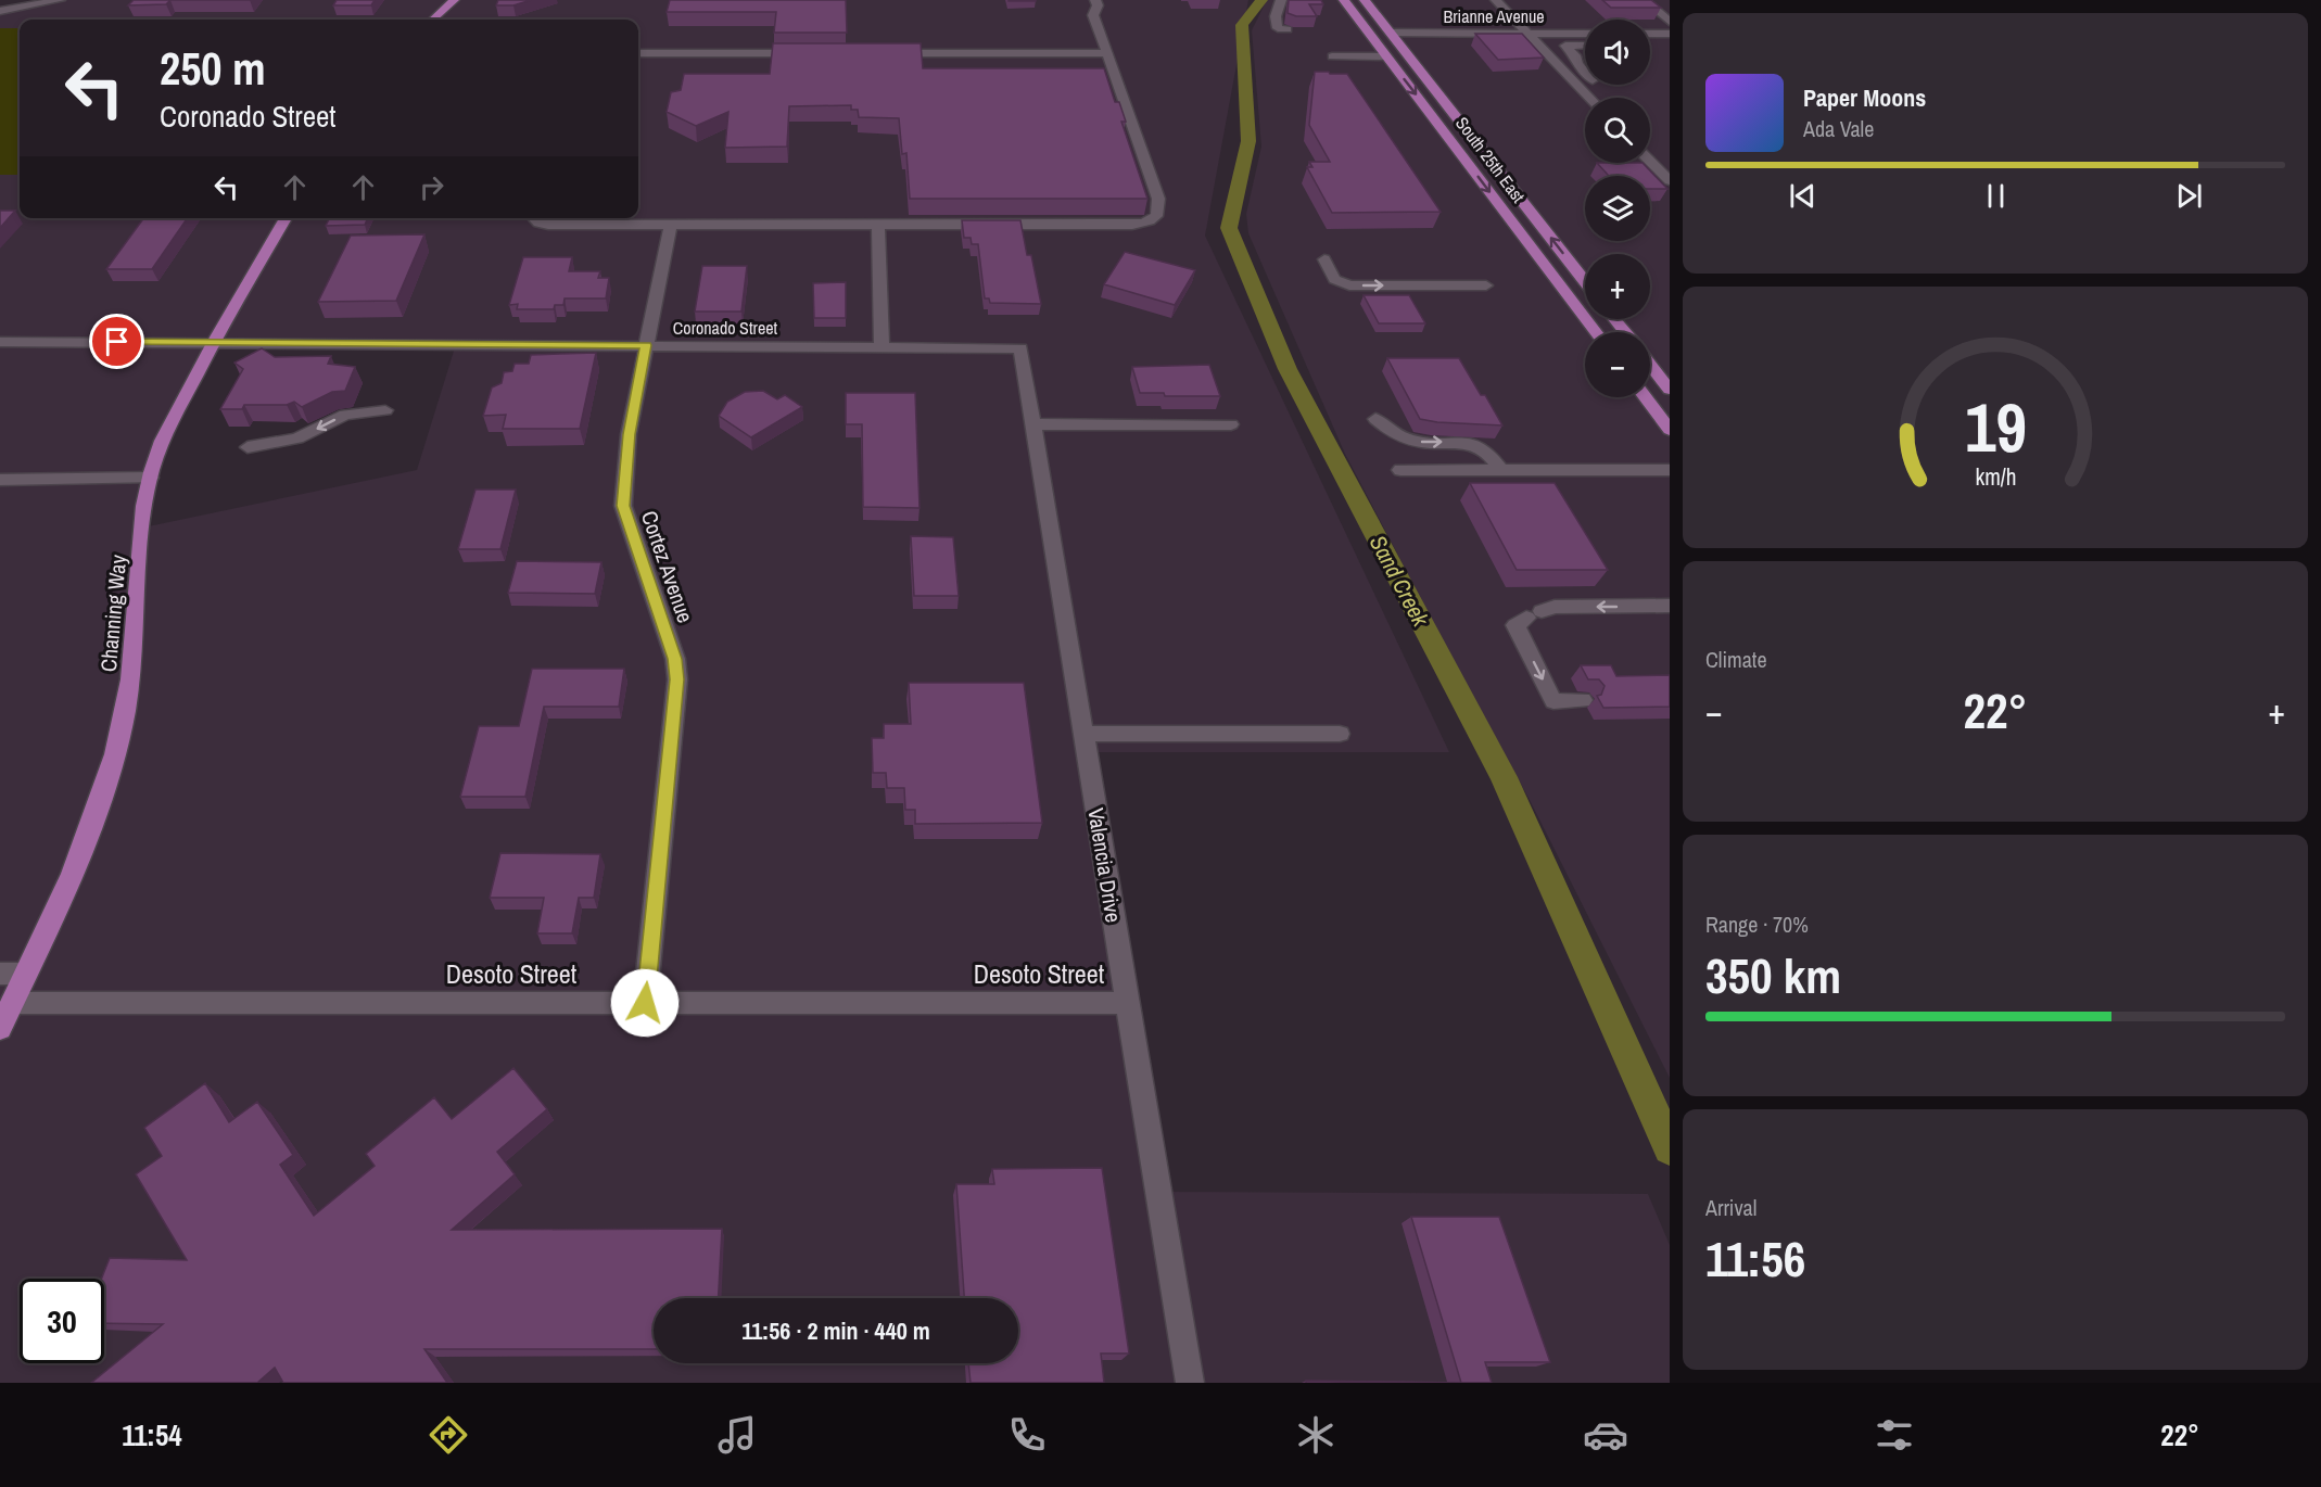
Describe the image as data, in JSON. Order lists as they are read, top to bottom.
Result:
{
  "streets": {
    "main road": ["South 25th East", "Channing Way"],
    "street": [
      "Brianne Avenue",
      "Coronado Street",
      "Cortez Avenue",
      "Valencia Drive",
      "Desoto Street"
    ]
  },
  "crossings": [
    ["Brianne Avenue", "South 25th East"],
    ["Coronado Street", "Cortez Avenue"],
    ["Coronado Street", "Channing Way"],
    ["Coronado Street", "Valencia Drive"],
    ["Cortez Avenue", "Desoto Street"],
    ["Channing Way", "Desoto Street"],
    ["Valencia Drive", "Desoto Street"]
  ],
  "water": ["Sand Creek"],
  "page": {
    "map_buttons": ["+", "−"],
    "turn": ["250 m", "Coronado Street"],
    "song": ["Paper Moons", "Ada Vale"],
    "tile": [
      "Climate",
      ["Range · 70%", "350 km"],
      ["Arrival", "11:56"]
    ],
    "heat": ["−", "22°", "+"],
    "limit": "30",
    "trip": "11:56 · 2 min · 440 m",
    "tabs": ["11:54", "22°"],
    "gauge": ["19", "km/h"]
  }
}
